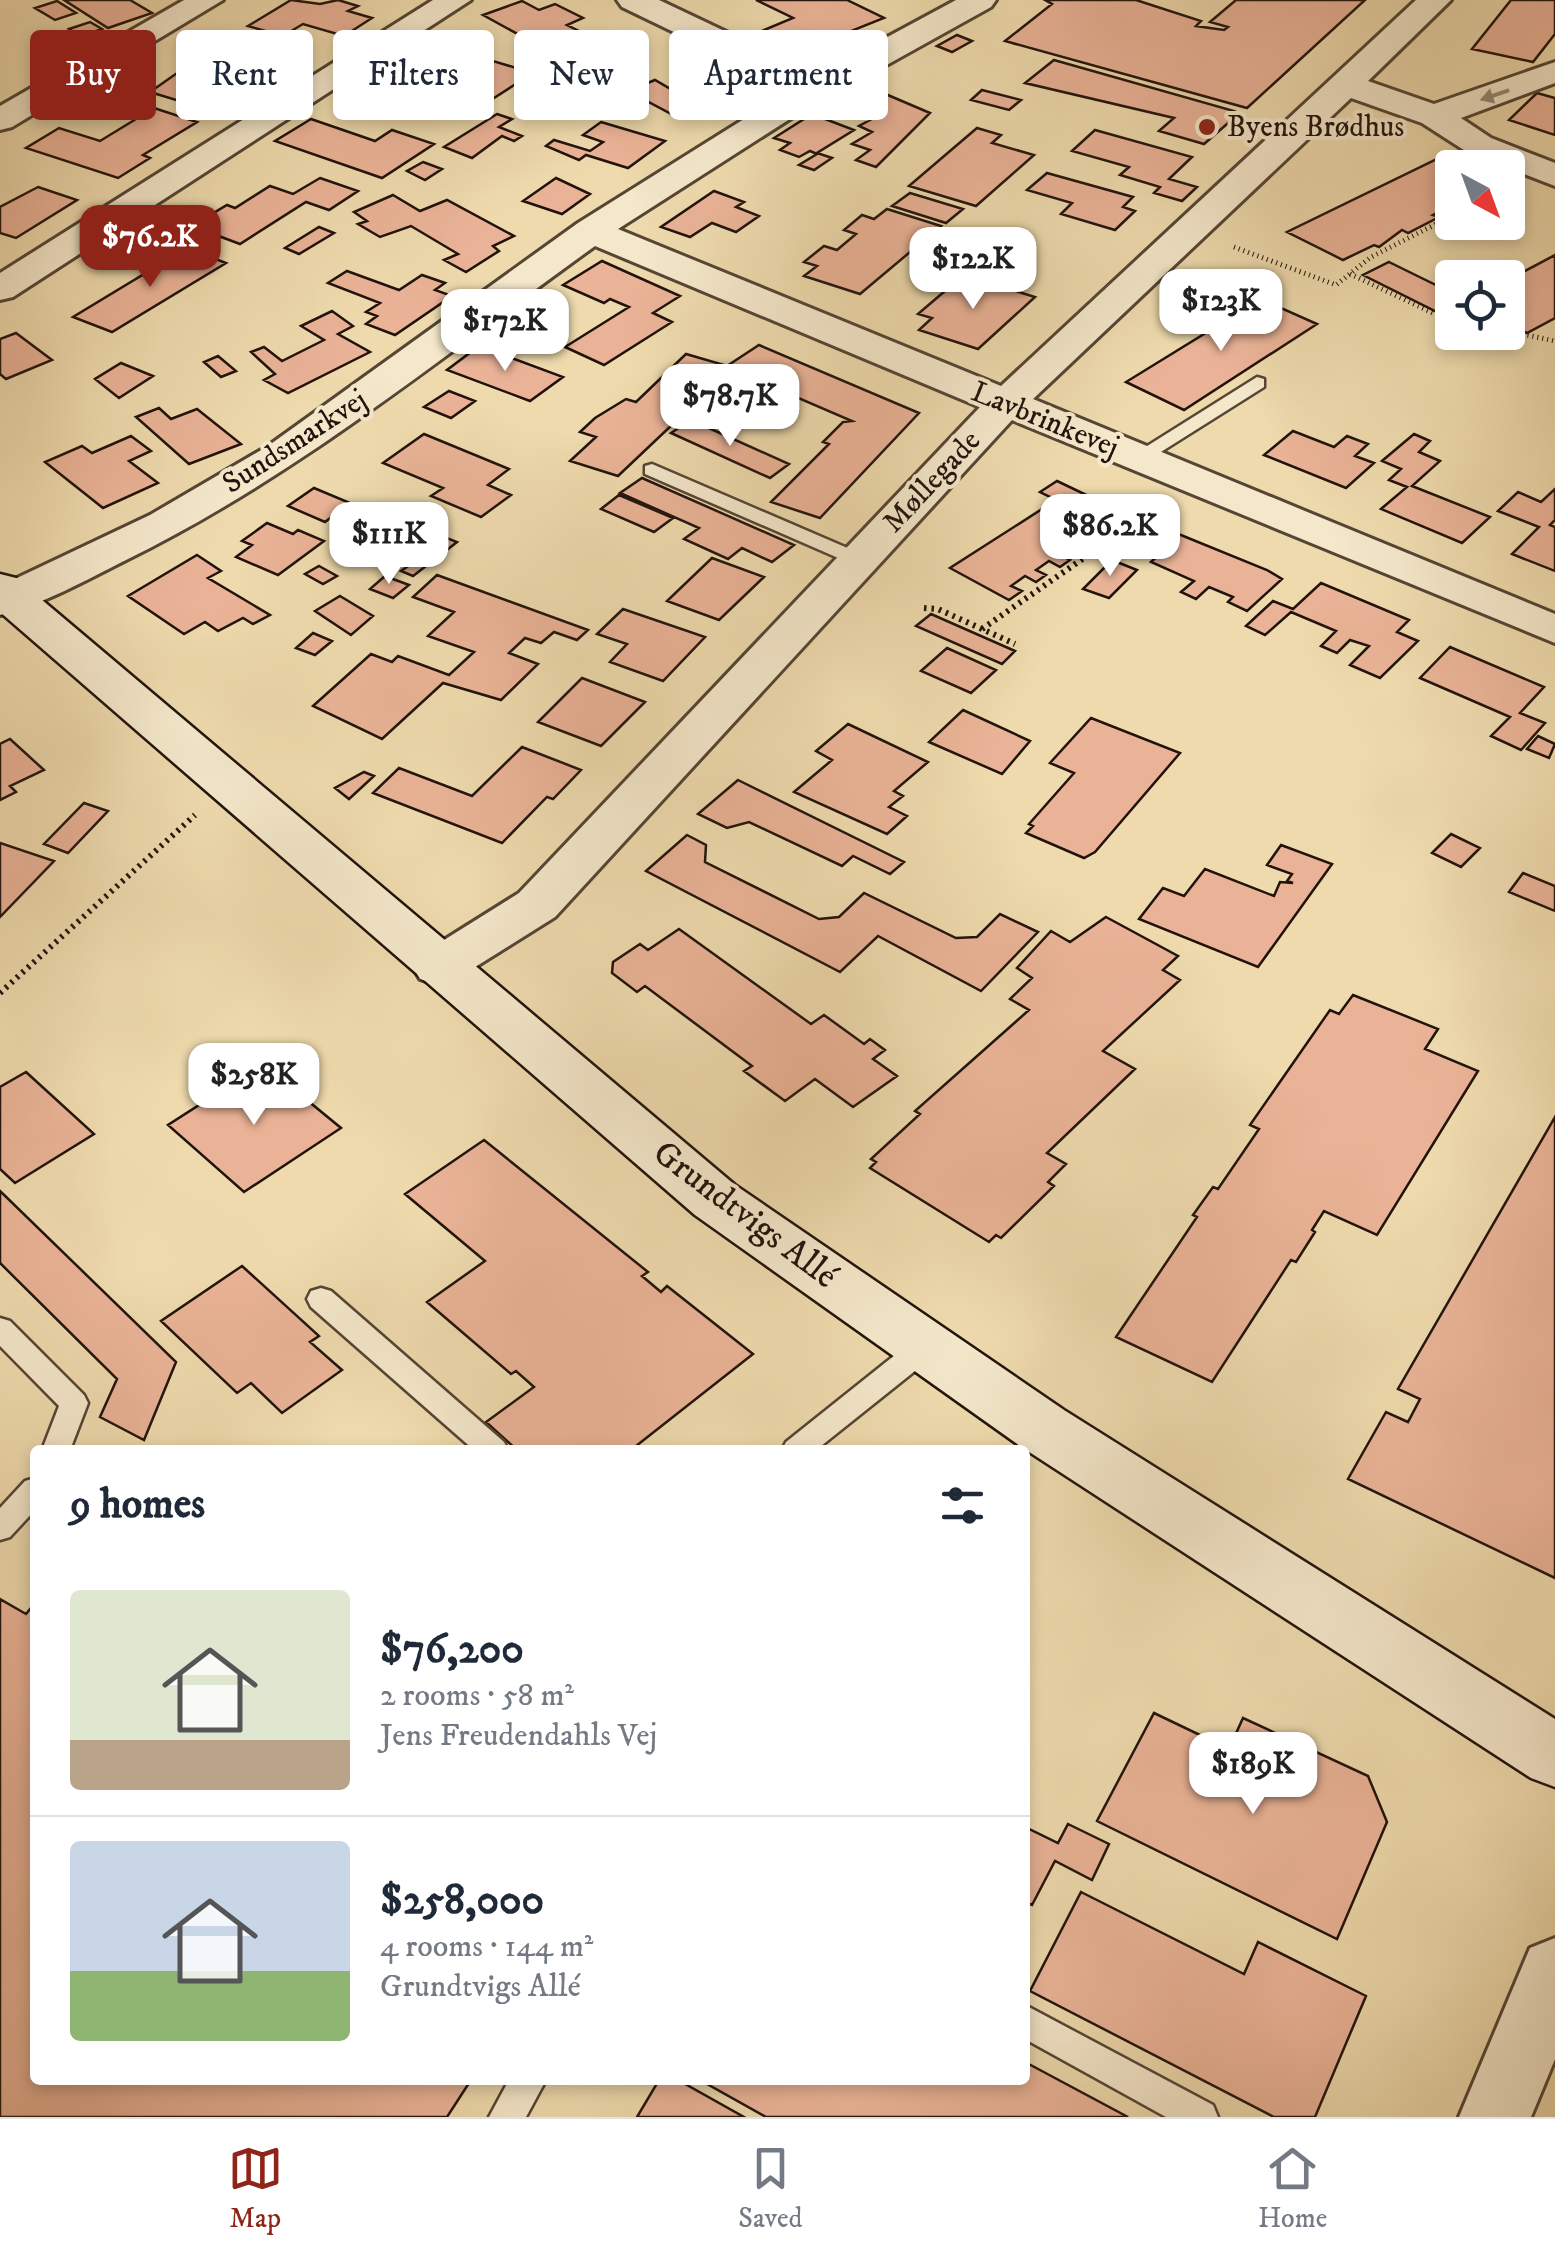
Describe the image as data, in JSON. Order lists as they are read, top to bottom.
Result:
{
  "streets": {
    "street": [
      "Lavbrinkevej",
      "Sundsmarkvej",
      "Møllegade",
      "Grundtvigs Allé"
    ]
  },
  "crossings": [
    ["Lavbrinkevej", "Sundsmarkvej"],
    ["Lavbrinkevej", "Møllegade"],
    ["Sundsmarkvej", "Grundtvigs Allé"],
    ["Møllegade", "Grundtvigs Allé"]
  ],
  "places": ["Byens Brødhus"],
  "north": "bottom right",
  "page": {
    "chip": [
      "Buy",
      "Rent",
      "Filters",
      "New",
      "Apartment"
    ],
    "price": [
      "$76.2K",
      "$122K",
      "$123K",
      "$172K",
      "$78.7K",
      "$86.2K",
      "$111K",
      "$258K",
      "$189K"
    ],
    "heading": "9 homes",
    "list": [
      {
        "name": "$76,200",
        "note": "2 rooms · 58 m² · Jens Freudendahls Vej"
      },
      {
        "name": "$258,000",
        "note": "4 rooms · 144 m² · Grundtvigs Allé"
      }
    ],
    "tabs": ["Map", "Saved", "Home"]
  }
}
